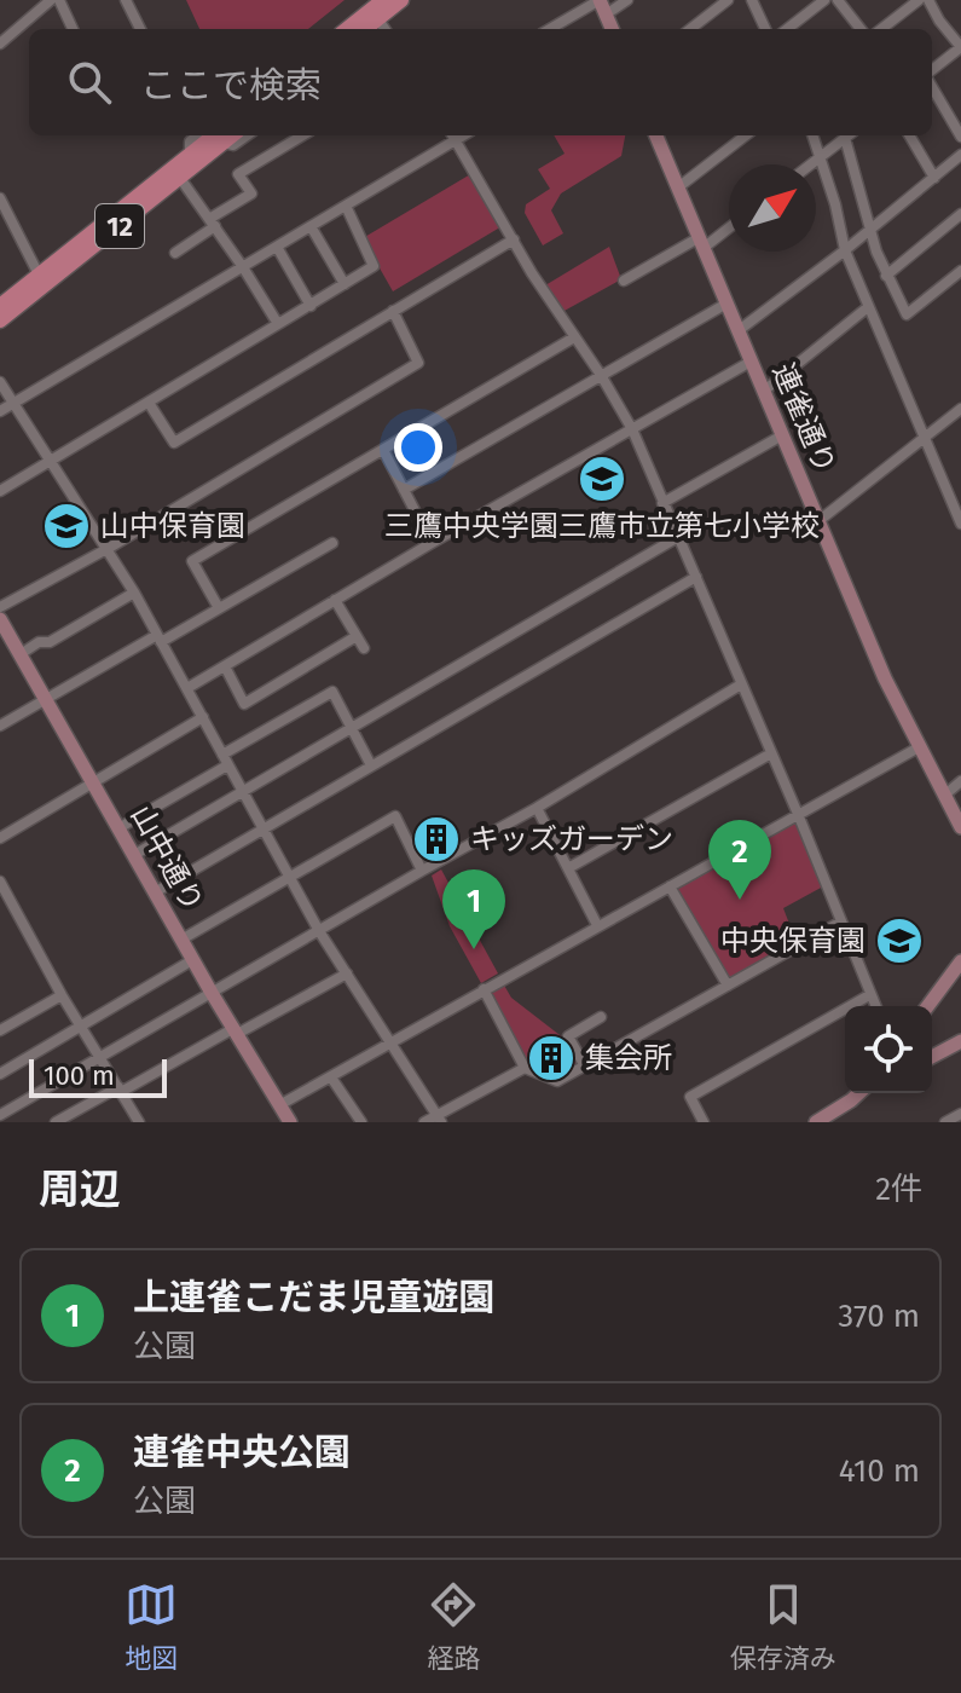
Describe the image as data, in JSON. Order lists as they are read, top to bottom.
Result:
{
  "streets": {
    "main road": ["12", "連雀通り", "山中通り"]
  },
  "places": {
    "school or university": ["三鷹中央学園三鷹市立第七小学校", "山中保育園", "中央保育園"],
    "building": ["キッズガーデン", "集会所"]
  },
  "scale_bar": "100 m",
  "north": "top right",
  "page": {
    "search": "ここで検索",
    "pins": ["2", "1"],
    "scale": "100 m",
    "heading": ["周辺", "2件"],
    "list": [
      {
        "mark": "1",
        "name": "上連雀こだま児童遊園",
        "note": "公園",
        "value": "370 m"
      },
      {
        "mark": "2",
        "name": "連雀中央公園",
        "note": "公園",
        "value": "410 m"
      }
    ],
    "nav": ["地図", "経路", "保存済み"]
  }
}
